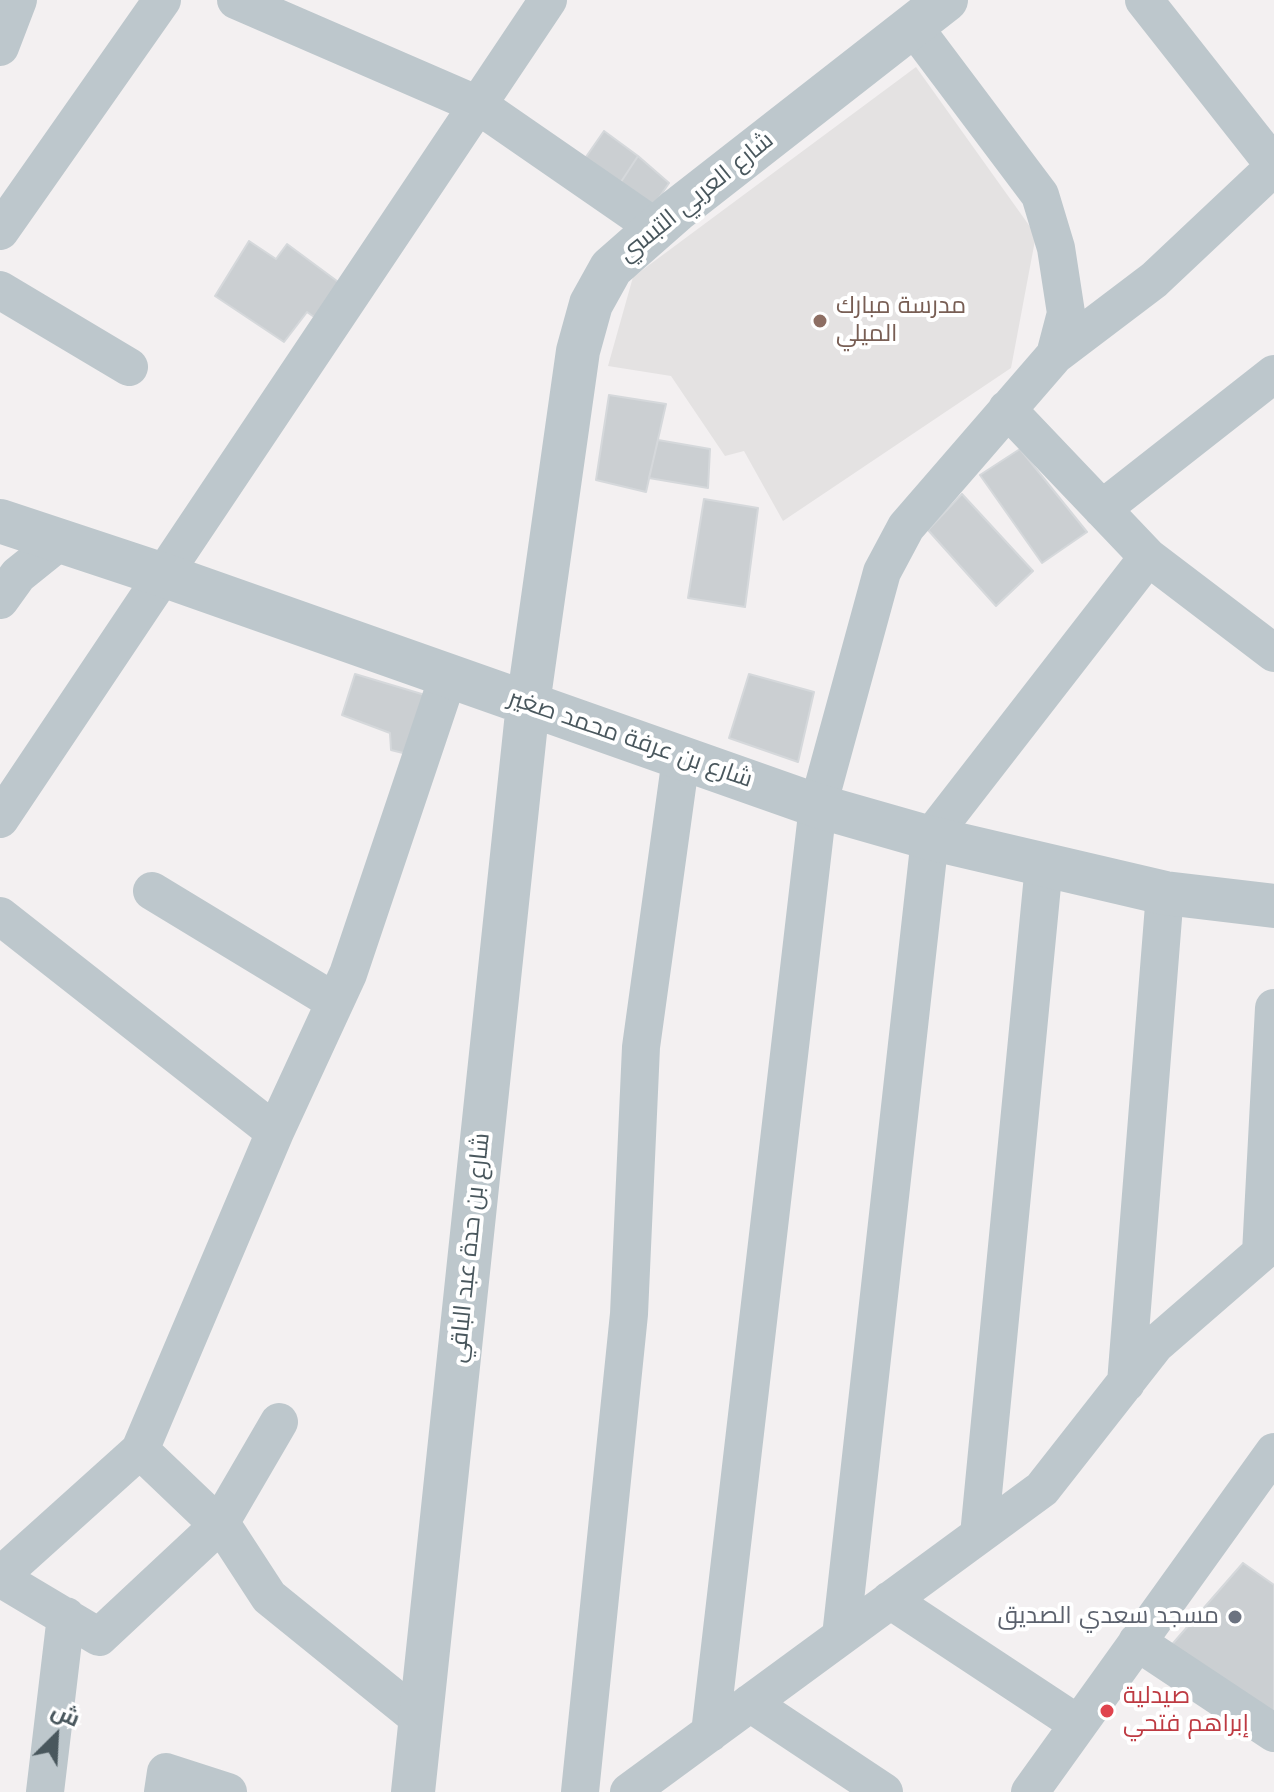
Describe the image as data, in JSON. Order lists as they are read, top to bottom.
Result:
{
  "streets": {
    "street": ["شارع العربي التبسي", "شارع بن عرفة محمد صغير", "شارع بن حدة عبد الباقي"]
  },
  "crossings": [
    ["شارع العربي التبسي", "شارع بن عرفة محمد صغير"],
    ["شارع العربي التبسي", "شارع بن حدة عبد الباقي"],
    ["شارع بن عرفة محمد صغير", "شارع بن حدة عبد الباقي"]
  ],
  "places": ["مدرسة مبارك الميلي", "مسجد سعدي الصديق", "صيدلية إبراهم فتحي"],
  "north": "top right"
}
